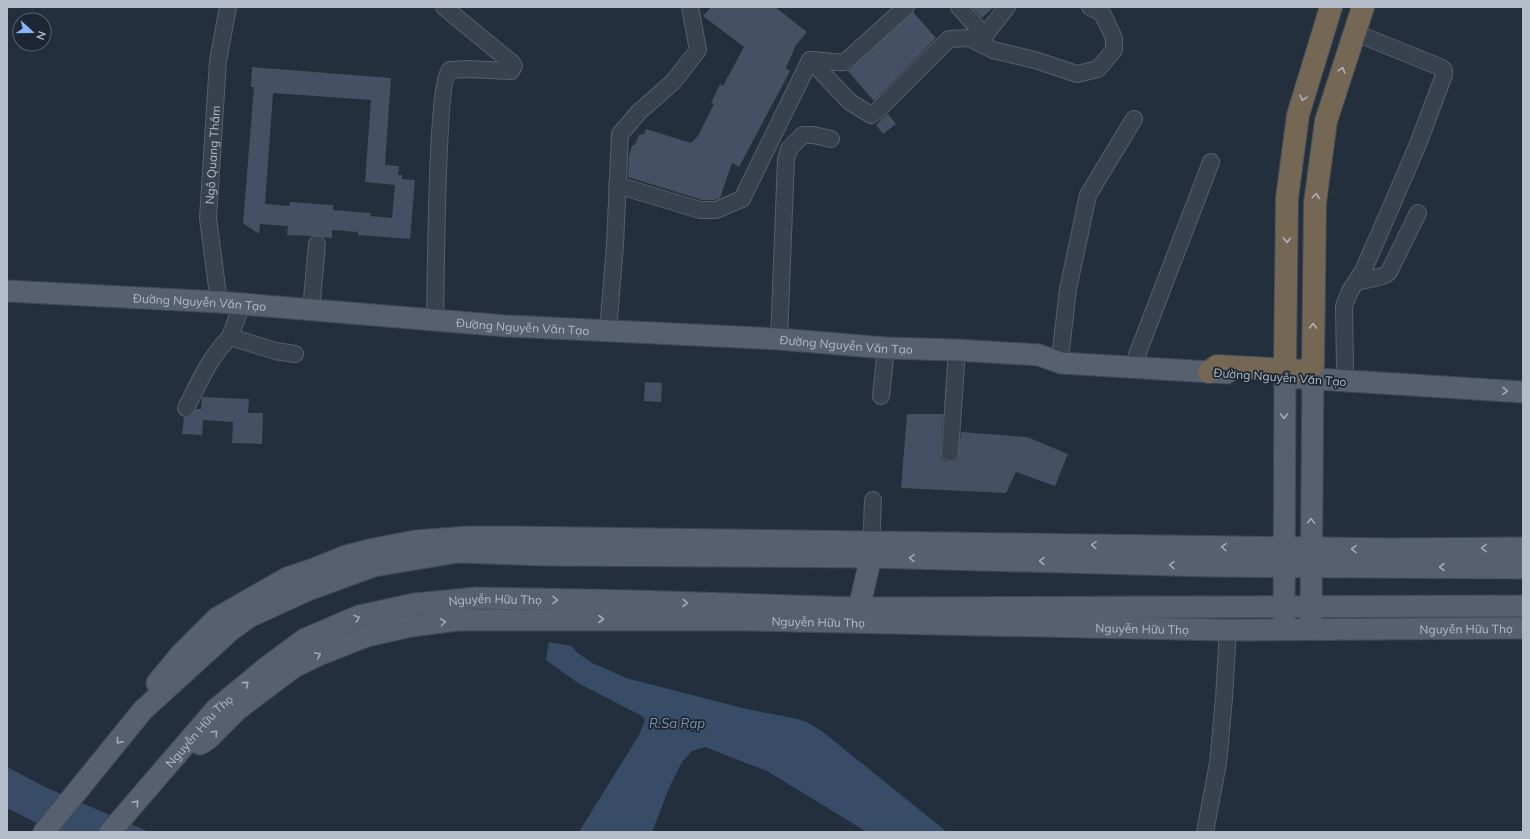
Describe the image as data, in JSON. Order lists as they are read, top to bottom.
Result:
{
  "streets": {
    "main road": ["Đường Nguyễn Văn Tạo", "Nguyễn Hữu Thọ"],
    "street": ["Ngô Quang Thắm"]
  },
  "crossings": [
    ["Ngô Quang Thắm", "Đường Nguyễn Văn Tạo"]
  ],
  "water": ["R.Sa Rạp"],
  "north": "right"
}
